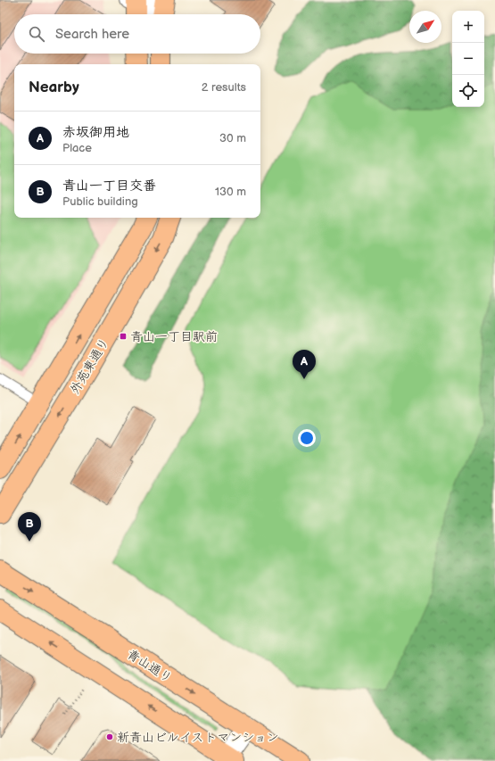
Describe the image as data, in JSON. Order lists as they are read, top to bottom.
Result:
{
  "streets": {
    "main road": ["外苑東通り", "青山通り"]
  },
  "places": {
    "transit": ["青山一丁目駅前"],
    "other": ["新青山ビルイストマンション"]
  },
  "north": "top right",
  "page": {
    "map_buttons": ["+", "−"],
    "search": "Search here",
    "heading": ["Nearby", "2 results"],
    "list": [
      {
        "mark": "A",
        "name": "赤坂御用地",
        "note": "Place",
        "value": "30 m"
      },
      {
        "mark": "B",
        "name": "青山一丁目交番",
        "note": "Public building",
        "value": "130 m"
      }
    ],
    "pins": ["A", "B"]
  }
}
